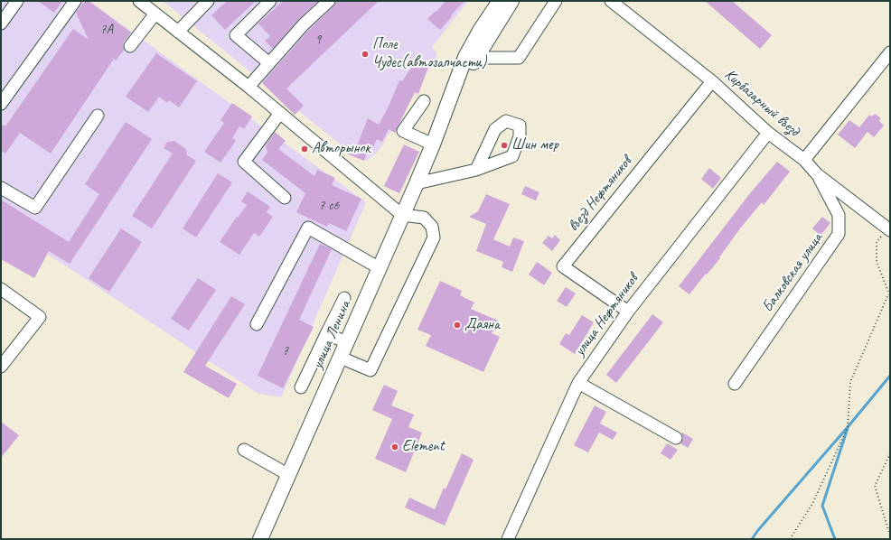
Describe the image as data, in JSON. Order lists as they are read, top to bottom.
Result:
{
  "streets": {
    "main road": ["улица Ленина"],
    "street": [
      "Кирбазарный въезд",
      "въезд Нефтяников",
      "Балковская улица",
      "улица Нефтяников"
    ]
  },
  "crossings": [
    ["Кирбазарный въезд", "въезд Нефтяников"],
    ["Кирбазарный въезд", "Балковская улица"],
    ["Кирбазарный въезд", "улица Нефтяников"],
    ["въезд Нефтяников", "улица Нефтяников"]
  ],
  "places": [
    "Поле Чудес(автозапчасти)",
    "Шин мер",
    "Авторынок",
    "Даяна",
    "Element"
  ],
  "house_numbers": [
    "7А",
    "9",
    "7 с6",
    "7"
  ]
}
